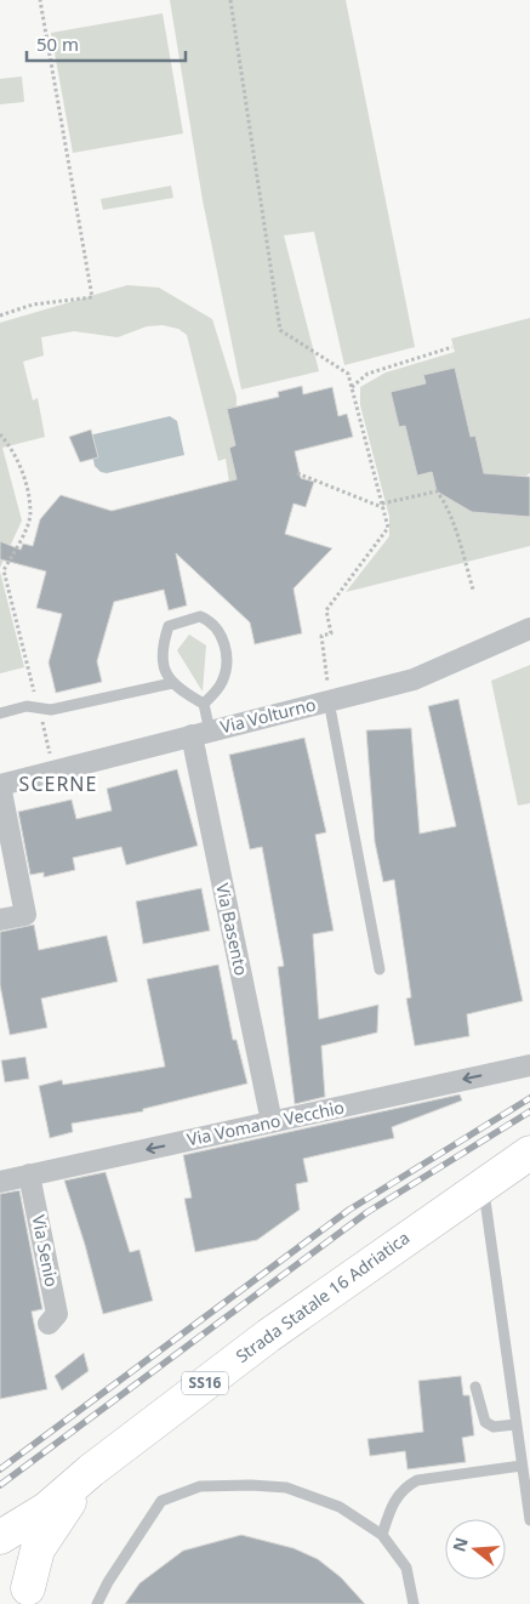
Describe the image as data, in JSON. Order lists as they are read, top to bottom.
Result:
{
  "streets": {
    "main road": ["Strada Statale 16 Adriatica", "SS16"],
    "street": [
      "Via Volturno",
      "Via Basento",
      "Via Vomano Vecchio",
      "Via Senio"
    ]
  },
  "crossings": [
    ["Via Volturno", "Via Basento"],
    ["Via Basento", "Via Vomano Vecchio"],
    ["Via Vomano Vecchio", "Via Senio"],
    ["Strada Statale 16 Adriatica", "SS16"]
  ],
  "one_way": ["Via Vomano Vecchio"],
  "districts": ["SCERNE"],
  "scale_bar": "50 m",
  "north": "left"
}
